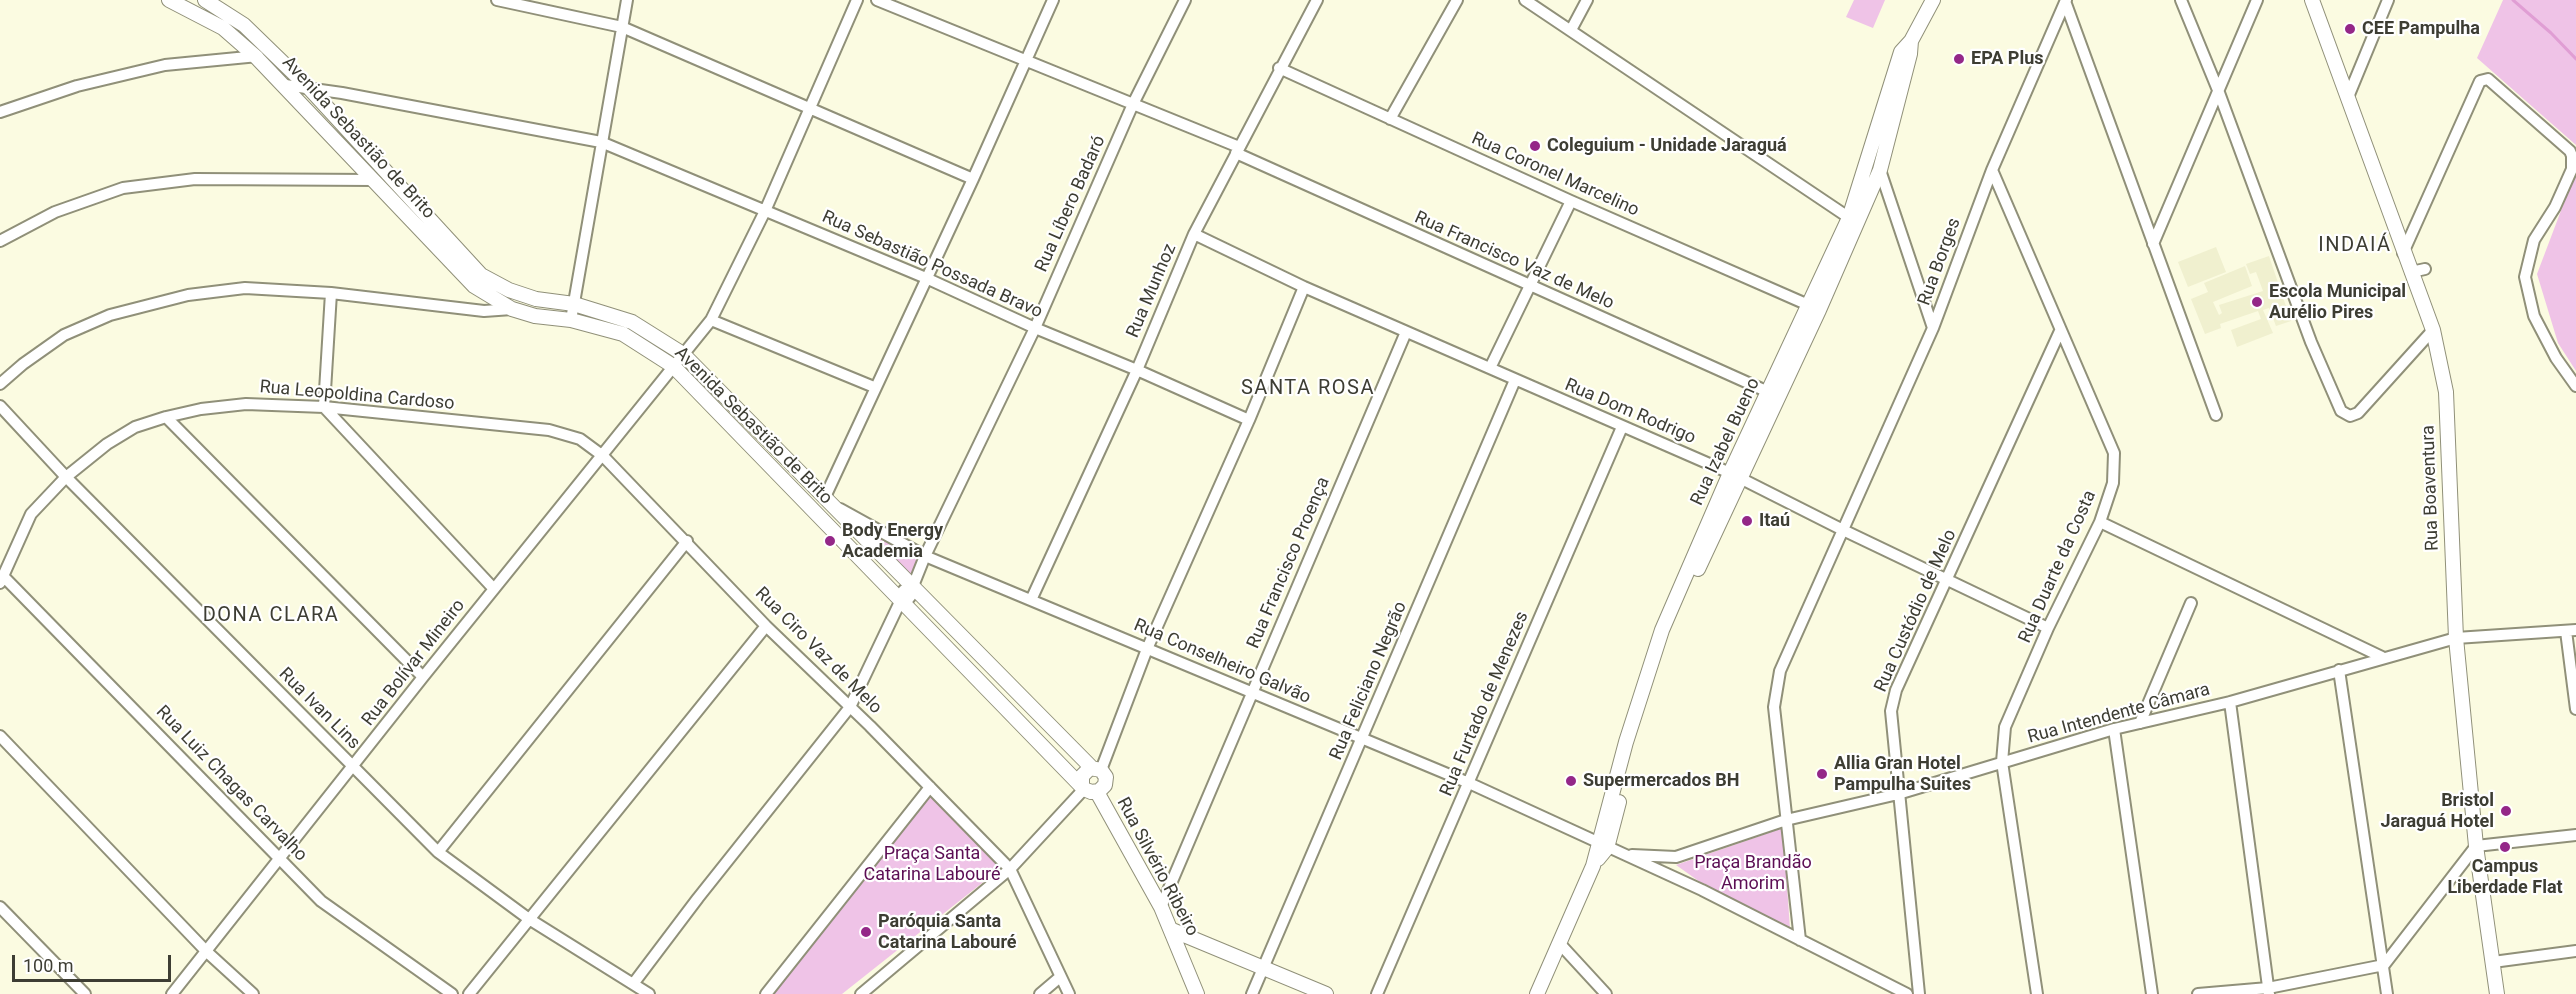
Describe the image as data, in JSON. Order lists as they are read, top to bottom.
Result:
{
  "streets": {
    "street": [
      "Avenida Sebastião de Brito",
      "Rua Coronel Marcelino",
      "Rua Líbero Badaró",
      "Rua Francisco Vaz de Melo",
      "Rua Borges",
      "Rua Sebastião Possada Bravo",
      "Rua Munhoz",
      "Rua Leopoldina Cardoso",
      "Rua Dom Rodrigo",
      "Rua Izabel Bueno",
      "Rua Boaventura",
      "Rua Francisco Proença",
      "Rua Duarte da Costa",
      "Rua Custódio de Melo",
      "Rua Ciro Vaz de Melo",
      "Rua Conselheiro Galvão",
      "Rua Bolívar Mineiro",
      "Rua Feliciano Negrão",
      "Rua Furtado de Menezes",
      "Rua Ivan Lins",
      "Rua Intendente Câmara",
      "Rua Luiz Chagas Carvalho",
      "Rua Silvério Ribeiro"
    ]
  },
  "crossings": [
    ["Avenida Sebastião de Brito", "Rua Líbero Badaró"],
    ["Avenida Sebastião de Brito", "Rua Sebastião Possada Bravo"],
    ["Avenida Sebastião de Brito", "Rua Conselheiro Galvão"],
    ["Avenida Sebastião de Brito", "Rua Bolívar Mineiro"],
    ["Avenida Sebastião de Brito", "Rua Silvério Ribeiro"],
    ["Rua Coronel Marcelino", "Rua Munhoz"],
    ["Rua Coronel Marcelino", "Rua Izabel Bueno"],
    ["Rua Líbero Badaró", "Rua Francisco Vaz de Melo"],
    ["Rua Líbero Badaró", "Rua Sebastião Possada Bravo"],
    ["Rua Líbero Badaró", "Rua Conselheiro Galvão"],
    ["Rua Francisco Vaz de Melo", "Rua Munhoz"],
    ["Rua Francisco Vaz de Melo", "Rua Izabel Bueno"],
    ["Rua Borges", "Rua Dom Rodrigo"],
    ["Rua Borges", "Rua Duarte da Costa"],
    ["Rua Borges", "Rua Intendente Câmara"],
    ["Rua Sebastião Possada Bravo", "Rua Munhoz"],
    ["Rua Sebastião Possada Bravo", "Rua Bolívar Mineiro"],
    ["Rua Munhoz", "Rua Dom Rodrigo"],
    ["Rua Munhoz", "Rua Conselheiro Galvão"],
    ["Rua Leopoldina Cardoso", "Rua Ciro Vaz de Melo"],
    ["Rua Leopoldina Cardoso", "Rua Bolívar Mineiro"],
    ["Rua Leopoldina Cardoso", "Rua Ivan Lins"],
    ["Rua Leopoldina Cardoso", "Rua Luiz Chagas Carvalho"],
    ["Rua Dom Rodrigo", "Rua Izabel Bueno"],
    ["Rua Dom Rodrigo", "Rua Francisco Proença"],
    ["Rua Dom Rodrigo", "Rua Duarte da Costa"],
    ["Rua Dom Rodrigo", "Rua Custódio de Melo"],
    ["Rua Dom Rodrigo", "Rua Feliciano Negrão"],
    ["Rua Dom Rodrigo", "Rua Furtado de Menezes"],
    ["Rua Izabel Bueno", "Rua Conselheiro Galvão"],
    ["Rua Boaventura", "Rua Intendente Câmara"],
    ["Rua Francisco Proença", "Rua Conselheiro Galvão"],
    ["Rua Francisco Proença", "Rua Silvério Ribeiro"],
    ["Rua Duarte da Costa", "Rua Custódio de Melo"],
    ["Rua Duarte da Costa", "Rua Intendente Câmara"],
    ["Rua Custódio de Melo", "Rua Intendente Câmara"],
    ["Rua Ciro Vaz de Melo", "Rua Bolívar Mineiro"],
    ["Rua Conselheiro Galvão", "Rua Feliciano Negrão"],
    ["Rua Conselheiro Galvão", "Rua Furtado de Menezes"],
    ["Rua Conselheiro Galvão", "Rua Intendente Câmara"],
    ["Rua Bolívar Mineiro", "Rua Ivan Lins"],
    ["Rua Bolívar Mineiro", "Rua Luiz Chagas Carvalho"]
  ],
  "districts": ["INDAIÁ", "SANTA ROSA", "DONA CLARA"],
  "parks": ["Praça Santa Catarina Labouré", "Praça Brandão Amorim"],
  "places": [
    "CEE Pampulha",
    "EPA Plus",
    "Coleguium - Unidade Jaraguá",
    "Escola Municipal Aurélio Pires",
    "Itaú",
    "Body Energy Academia",
    "Allia Gran Hotel Pampulha Suites",
    "Supermercados BH",
    "Bristol Jaraguá Hotel",
    "Campus Liberdade Flat",
    "Paróquia Santa Catarina Labouré"
  ],
  "scale_bar": "100 m"
}
